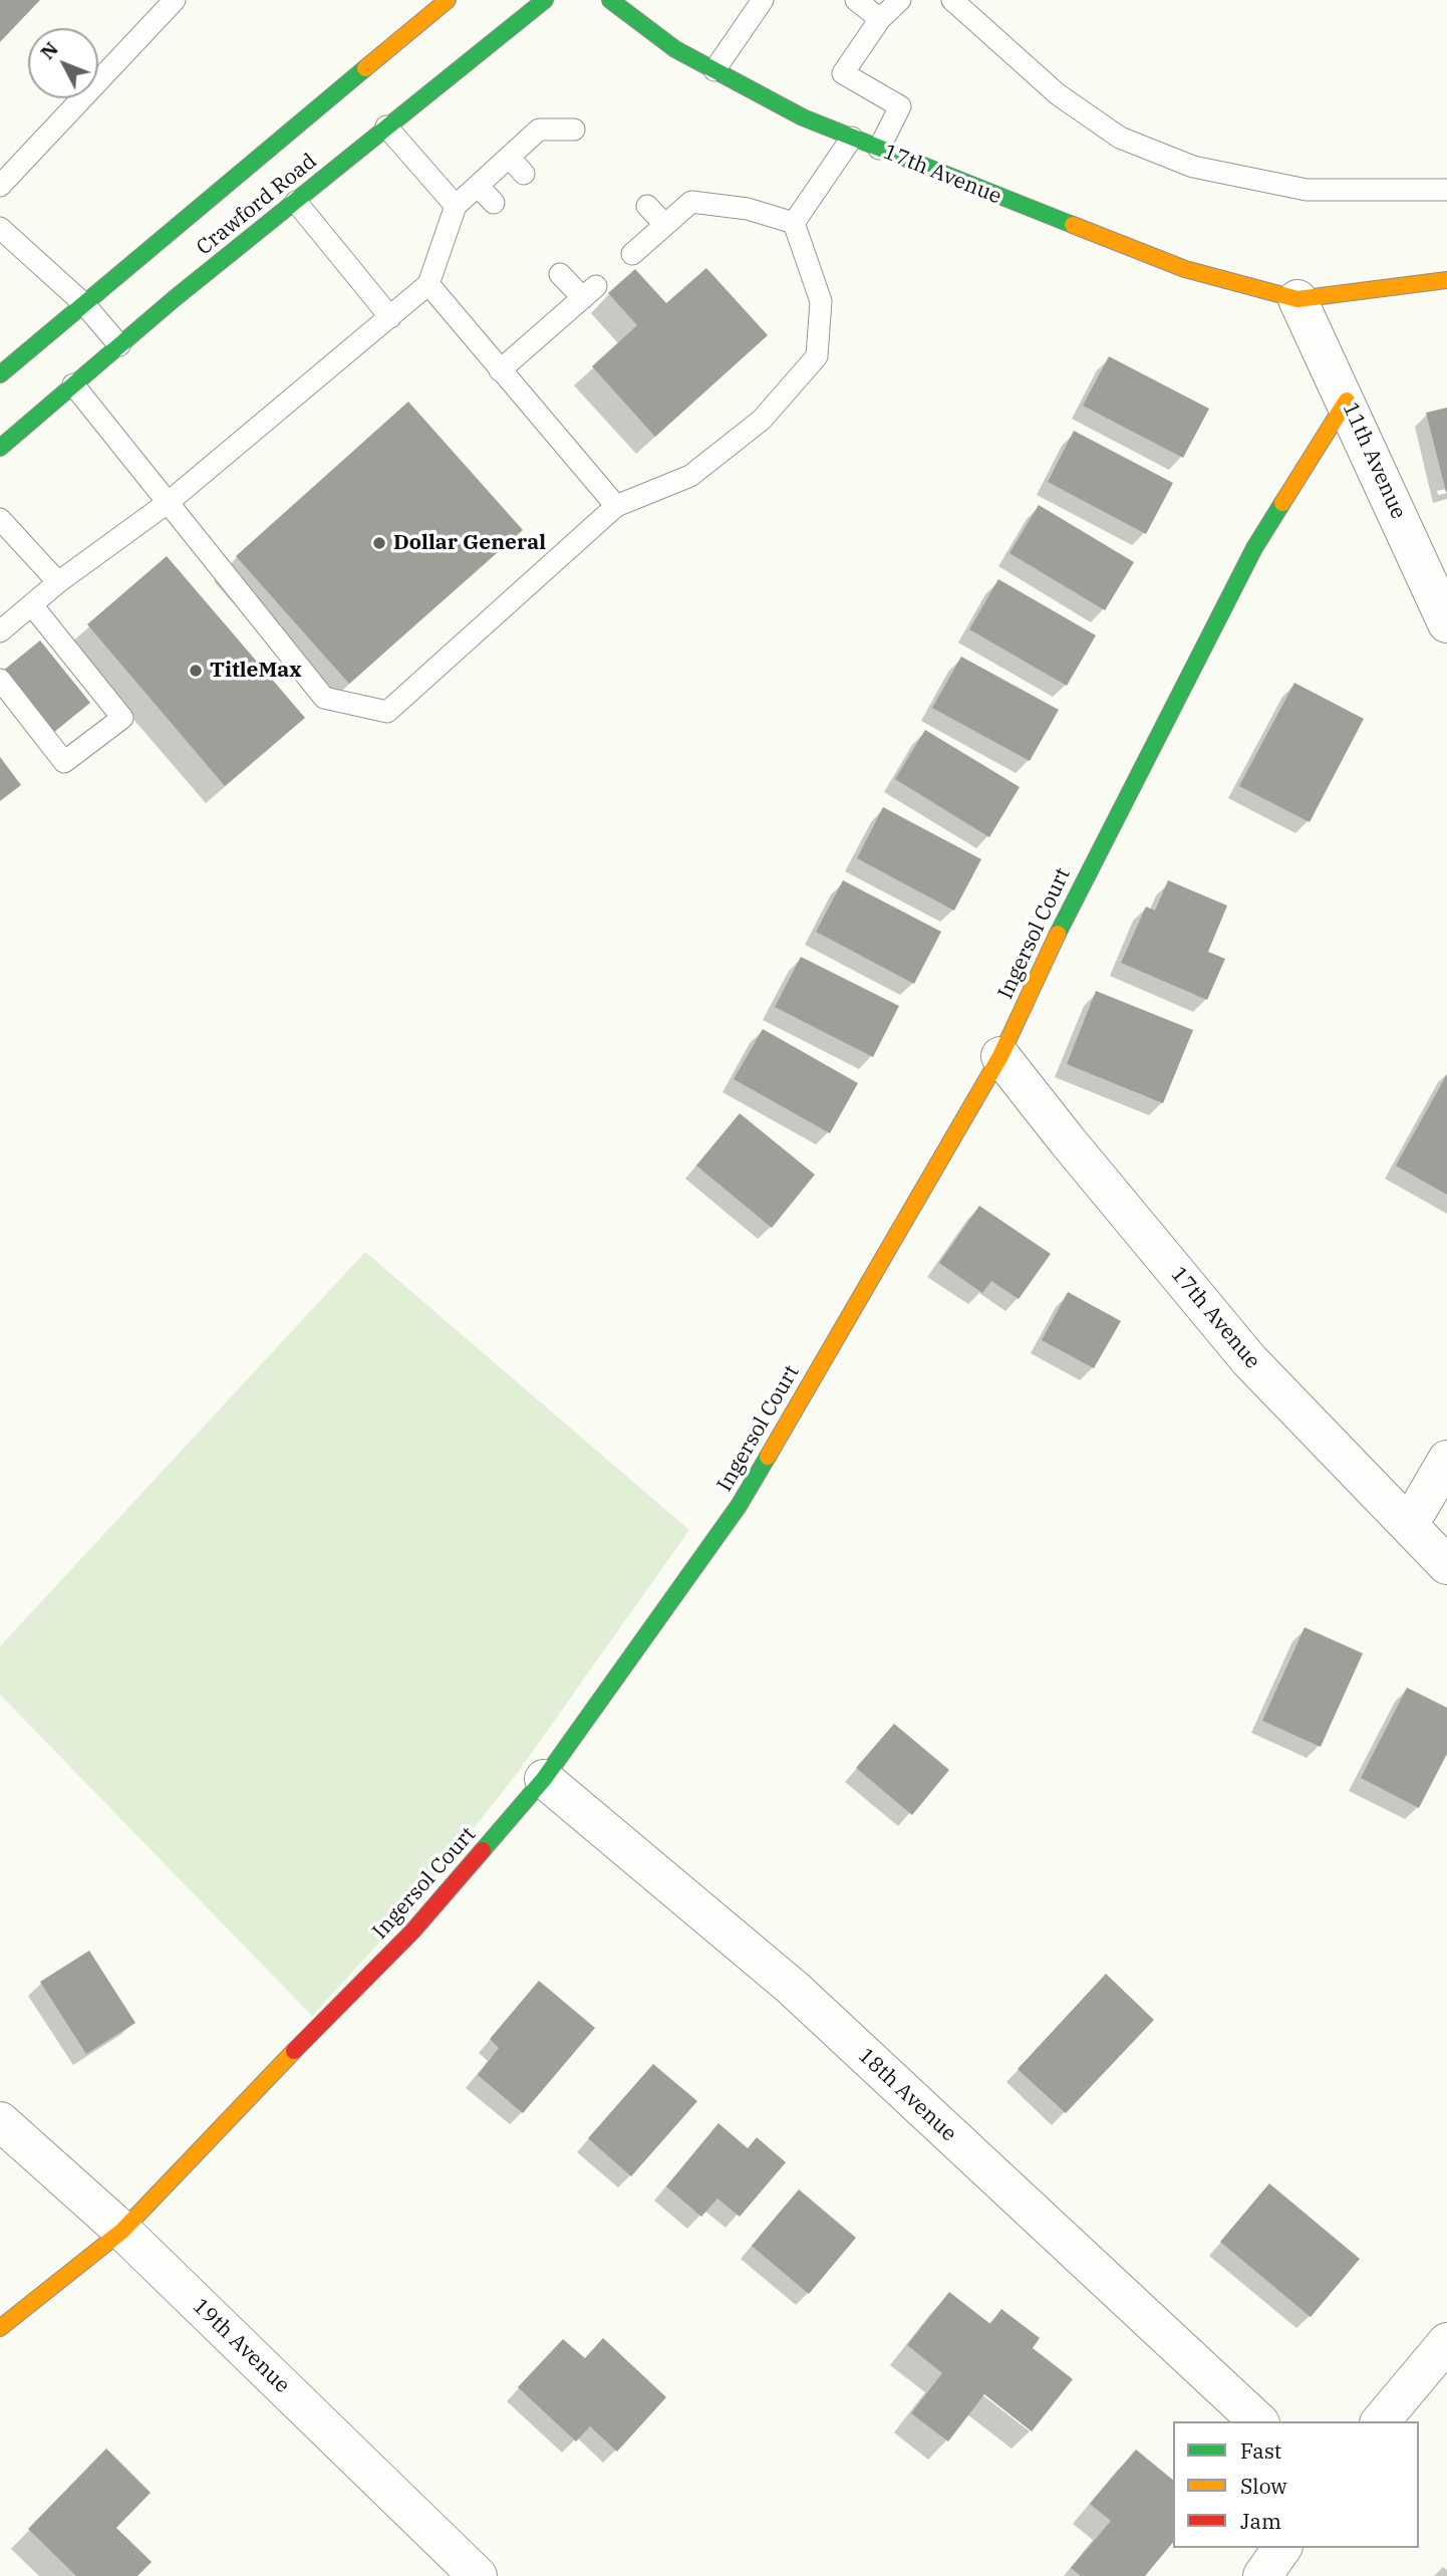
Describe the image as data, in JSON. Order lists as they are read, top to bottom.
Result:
{
  "streets": {
    "street": [
      "17th Avenue",
      "Crawford Road",
      "11th Avenue",
      "Ingersol Court",
      "18th Avenue",
      "19th Avenue"
    ]
  },
  "crossings": [
    ["17th Avenue", "11th Avenue"],
    ["17th Avenue", "Ingersol Court"],
    ["11th Avenue", "Ingersol Court"],
    ["Ingersol Court", "18th Avenue"],
    ["Ingersol Court", "19th Avenue"]
  ],
  "places": ["Dollar General", "TitleMax"],
  "legend": ["Fast", "Slow", "Jam"],
  "north": "top left"
}
